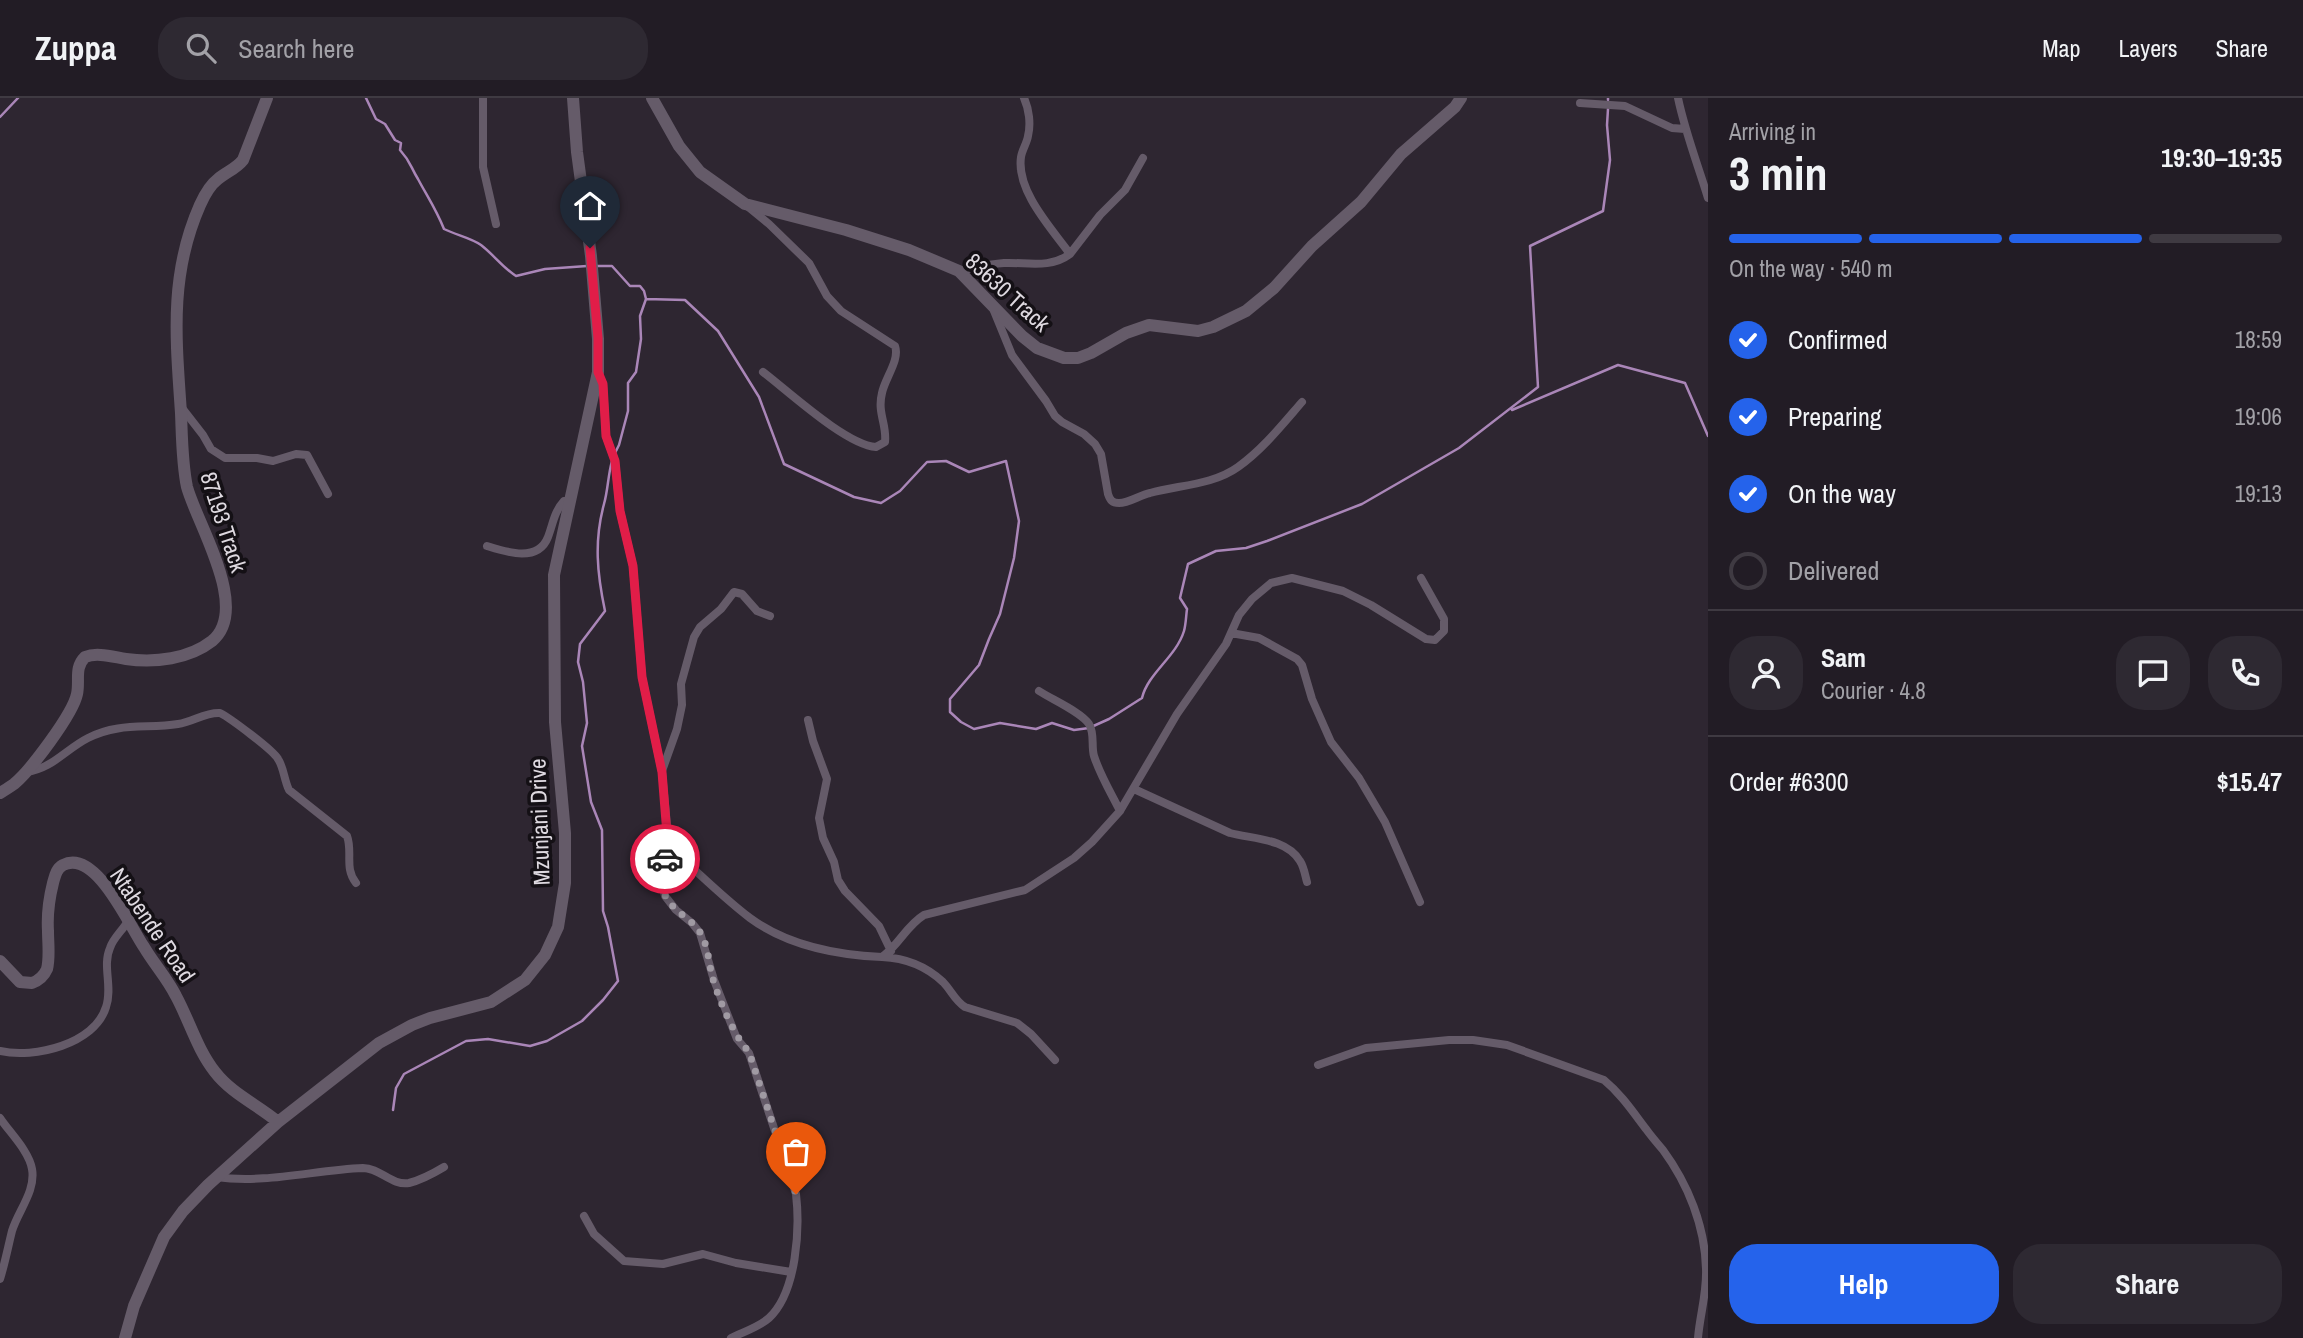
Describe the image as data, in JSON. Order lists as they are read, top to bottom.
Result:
{
  "streets": {
    "street": [
      "83630 Track",
      "87193 Track",
      "Mzunjani Drive",
      "Ntabende Road"
    ]
  },
  "crossings": [
    ["Mzunjani Drive", "Ntabende Road"]
  ],
  "page": {
    "header": "Zuppa",
    "search": "Search here",
    "nav": ["Map", "Layers", "Share"],
    "heading": ["3 min", "Arriving in", "19:30–19:35"],
    "panel": [
      "Sam",
      "Courier · 4.8",
      "Order #6300",
      "$15.47"
    ],
    "bar": "On the way · 540 m",
    "list": [
      ["Confirmed", "18:59"],
      ["Preparing", "19:06"],
      ["On the way", "19:13"],
      "Delivered"
    ],
    "buttons": ["Help", "Share"]
  }
}
